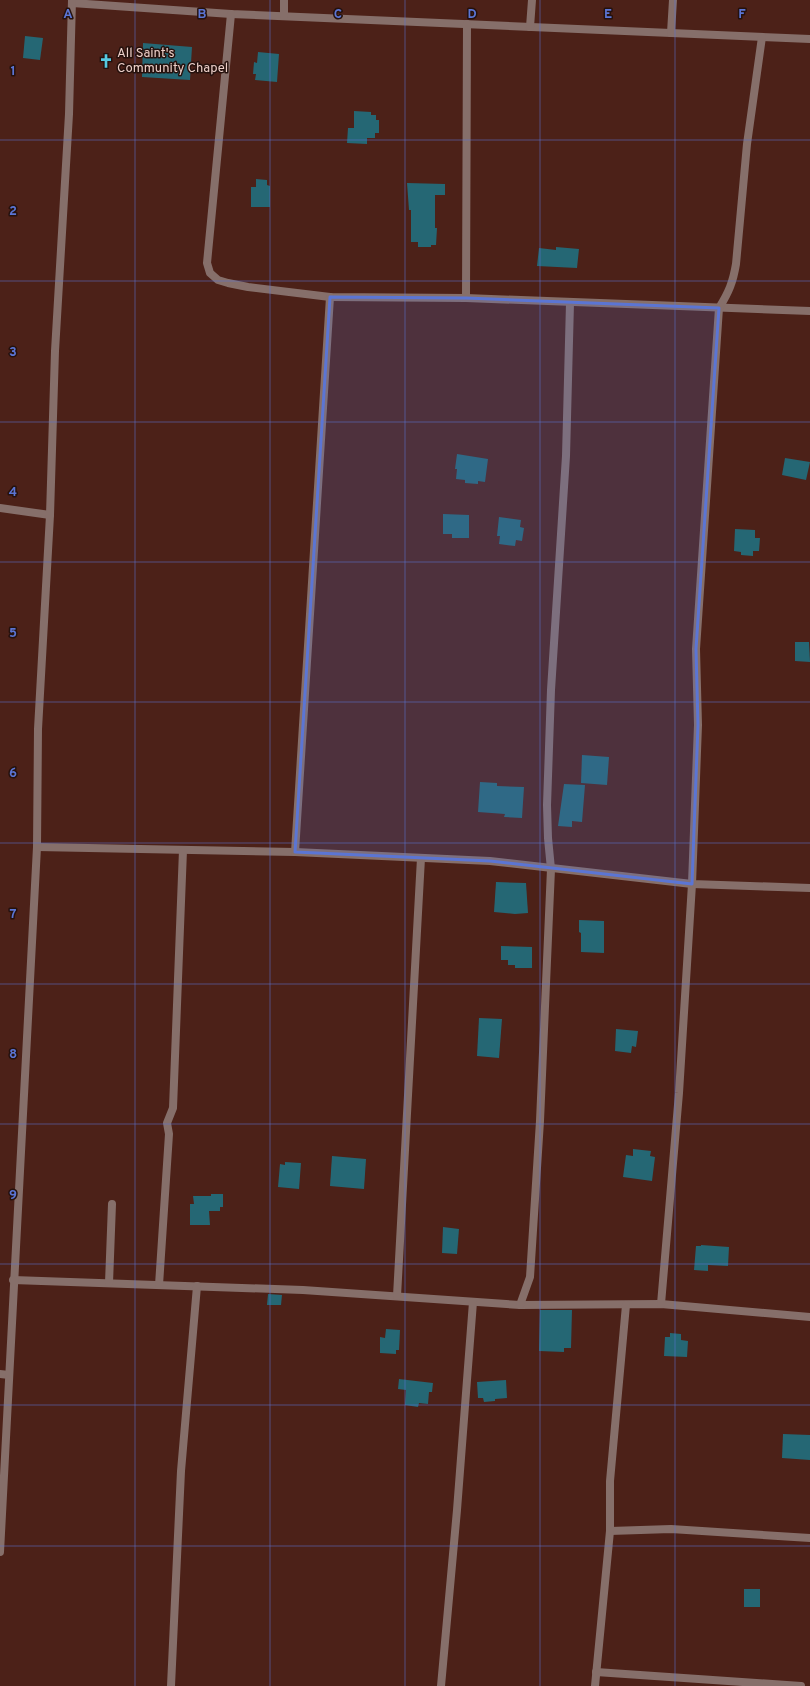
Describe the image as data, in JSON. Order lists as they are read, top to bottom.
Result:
{
  "places": {
    "church": ["All Saint's Community Chapel"]
  },
  "grid": {
    "columns": [
      "A",
      "B",
      "C",
      "D",
      "E",
      "F"
    ],
    "rows": [
      "1",
      "2",
      "3",
      "4",
      "5",
      "6",
      "7",
      "8",
      "9"
    ]
  }
}
